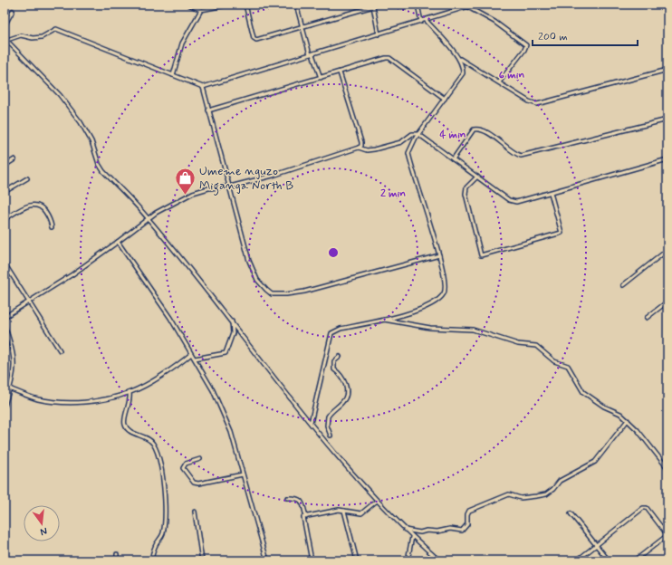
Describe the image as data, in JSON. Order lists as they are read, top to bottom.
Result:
{
  "places": {
    "shop": ["Umeme nguzo Miganga North B"]
  },
  "scale_bar": "200 m",
  "north": "bottom",
  "rings": ["6 min", "4 min", "2 min"]
}
